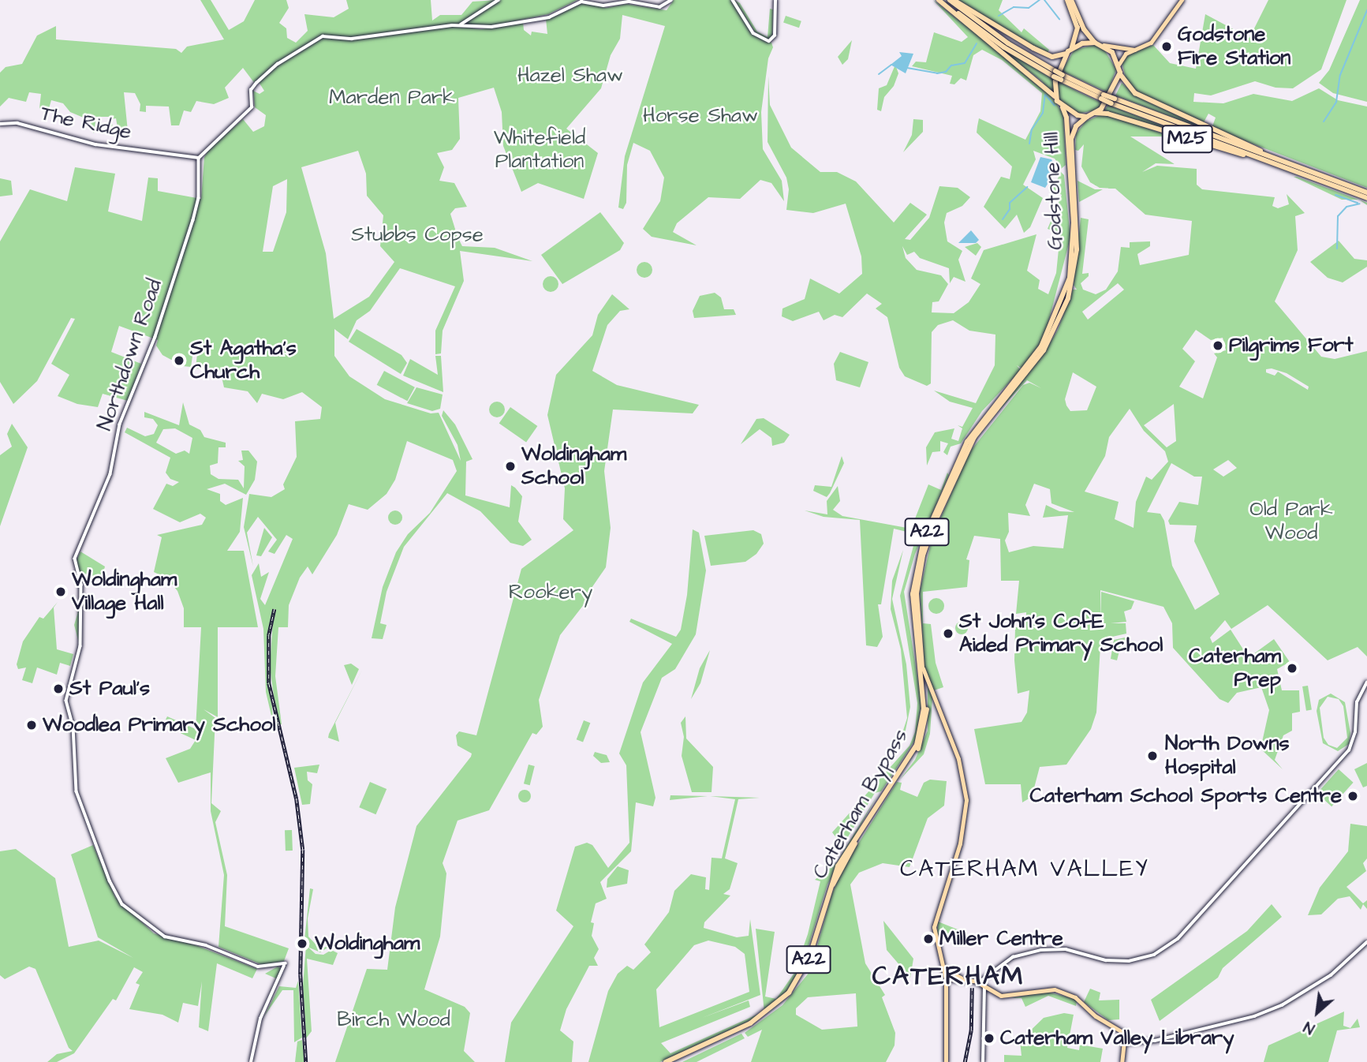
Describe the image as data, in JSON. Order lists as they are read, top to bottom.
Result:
{
  "streets": {
    "highway": [
      "M25",
      "Godstone Hill",
      "A22",
      "Caterham Bypass"
    ],
    "street": ["The Ridge", "Northdown Road"]
  },
  "crossings": [
    ["The Ridge", "Northdown Road"],
    ["M25", "Godstone Hill"],
    ["Godstone Hill", "A22"],
    ["Godstone Hill", "Caterham Bypass"],
    ["A22", "Caterham Bypass"]
  ],
  "districts": ["CATERHAM VALLEY", "CATERHAM"],
  "parks": [
    "Hazel Shaw",
    "Marden Park",
    "Horse Shaw",
    "Whitefield Plantation",
    "Stubbs Copse",
    "Old Park Wood",
    "Rookery",
    "Birch Wood"
  ],
  "places": [
    "Godstone Fire Station",
    "Pilgrims Fort",
    "St Agatha's Church",
    "Woldingham School",
    "Woldingham Village Hall",
    "St John's CofE Aided Primary School",
    "Caterham Prep",
    "St Paul's",
    "Woodlea Primary School",
    "North Downs Hospital",
    "Caterham School Sports Centre",
    "Miller Centre",
    "Woldingham",
    "Caterham Valley Library"
  ],
  "north": "bottom left"
}
